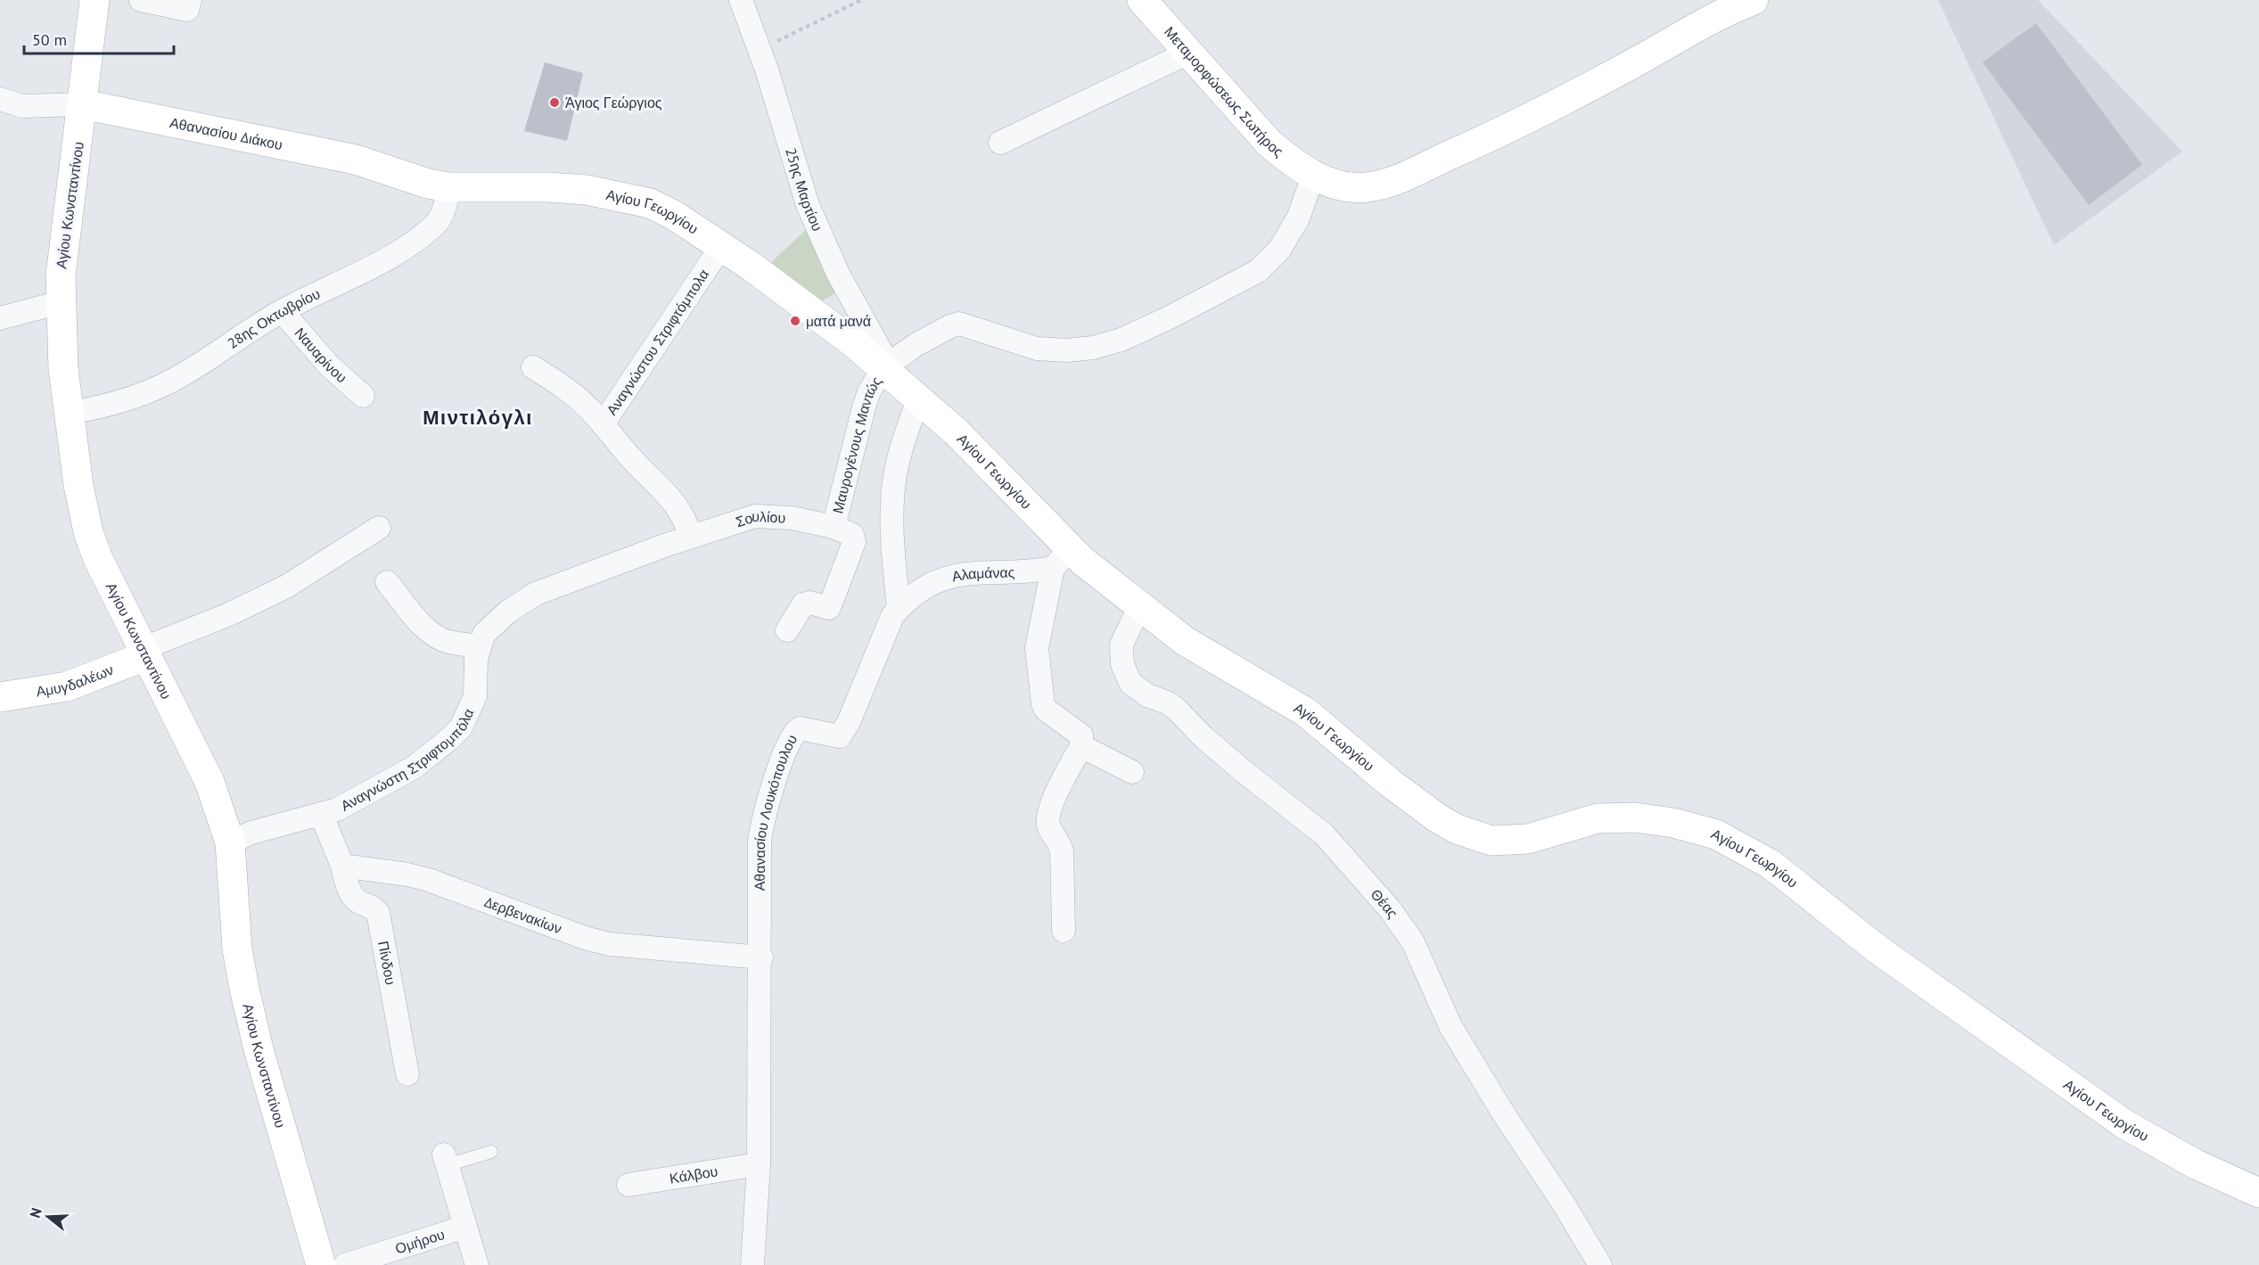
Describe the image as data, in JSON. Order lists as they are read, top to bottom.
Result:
{
  "streets": {
    "street": [
      "Μεταμορφώσεως Σωτήρος",
      "Αθανασίου Διάκου",
      "25ης Μαρτίου",
      "Αγίου Κωνσταντίνου",
      "Αγίου Γεωργίου",
      "28ης Οκτωβρίου",
      "Αναγνώστου Στριφτόμπολα",
      "Ναυαρίνου",
      "Μαυρογένους Μαντώς",
      "Σουλίου",
      "Αλαμάνας",
      "Αμυγδαλέων",
      "Αναγνώστη Στριφτομπόλα",
      "Αθανασίου Λουκόπουλου",
      "Θέας",
      "Δερβενακίων",
      "Πίνδου",
      "Κάλβου",
      "Ομήρου"
    ]
  },
  "crossings": [
    ["Αθανασίου Διάκου", "Αγίου Κωνσταντίνου"],
    ["Αθανασίου Διάκου", "Αγίου Γεωργίου"],
    ["Αθανασίου Διάκου", "28ης Οκτωβρίου"],
    ["25ης Μαρτίου", "Αγίου Γεωργίου"],
    ["25ης Μαρτίου", "Μαυρογένους Μαντώς"],
    ["Αγίου Κωνσταντίνου", "28ης Οκτωβρίου"],
    ["Αγίου Κωνσταντίνου", "Αμυγδαλέων"],
    ["Αγίου Κωνσταντίνου", "Αναγνώστη Στριφτομπόλα"],
    ["Αγίου Γεωργίου", "28ης Οκτωβρίου"],
    ["Αγίου Γεωργίου", "Αναγνώστου Στριφτόμπολα"],
    ["Αγίου Γεωργίου", "Μαυρογένους Μαντώς"],
    ["Αγίου Γεωργίου", "Αλαμάνας"],
    ["Αγίου Γεωργίου", "Θέας"],
    ["28ης Οκτωβρίου", "Ναυαρίνου"],
    ["Αναγνώστου Στριφτόμπολα", "Σουλίου"],
    ["Αναγνώστου Στριφτόμπολα", "Αναγνώστη Στριφτομπόλα"],
    ["Μαυρογένους Μαντώς", "Σουλίου"],
    ["Σουλίου", "Αναγνώστη Στριφτομπόλα"],
    ["Αλαμάνας", "Αθανασίου Λουκόπουλου"],
    ["Αθανασίου Λουκόπουλου", "Δερβενακίων"],
    ["Αθανασίου Λουκόπουλου", "Κάλβου"],
    ["Δερβενακίων", "Πίνδου"]
  ],
  "districts": ["Μιντιλόγλι"],
  "places": ["Άγιος Γεώργιος", "ματά μανά"],
  "scale_bar": "50 m",
  "north": "left"
}
